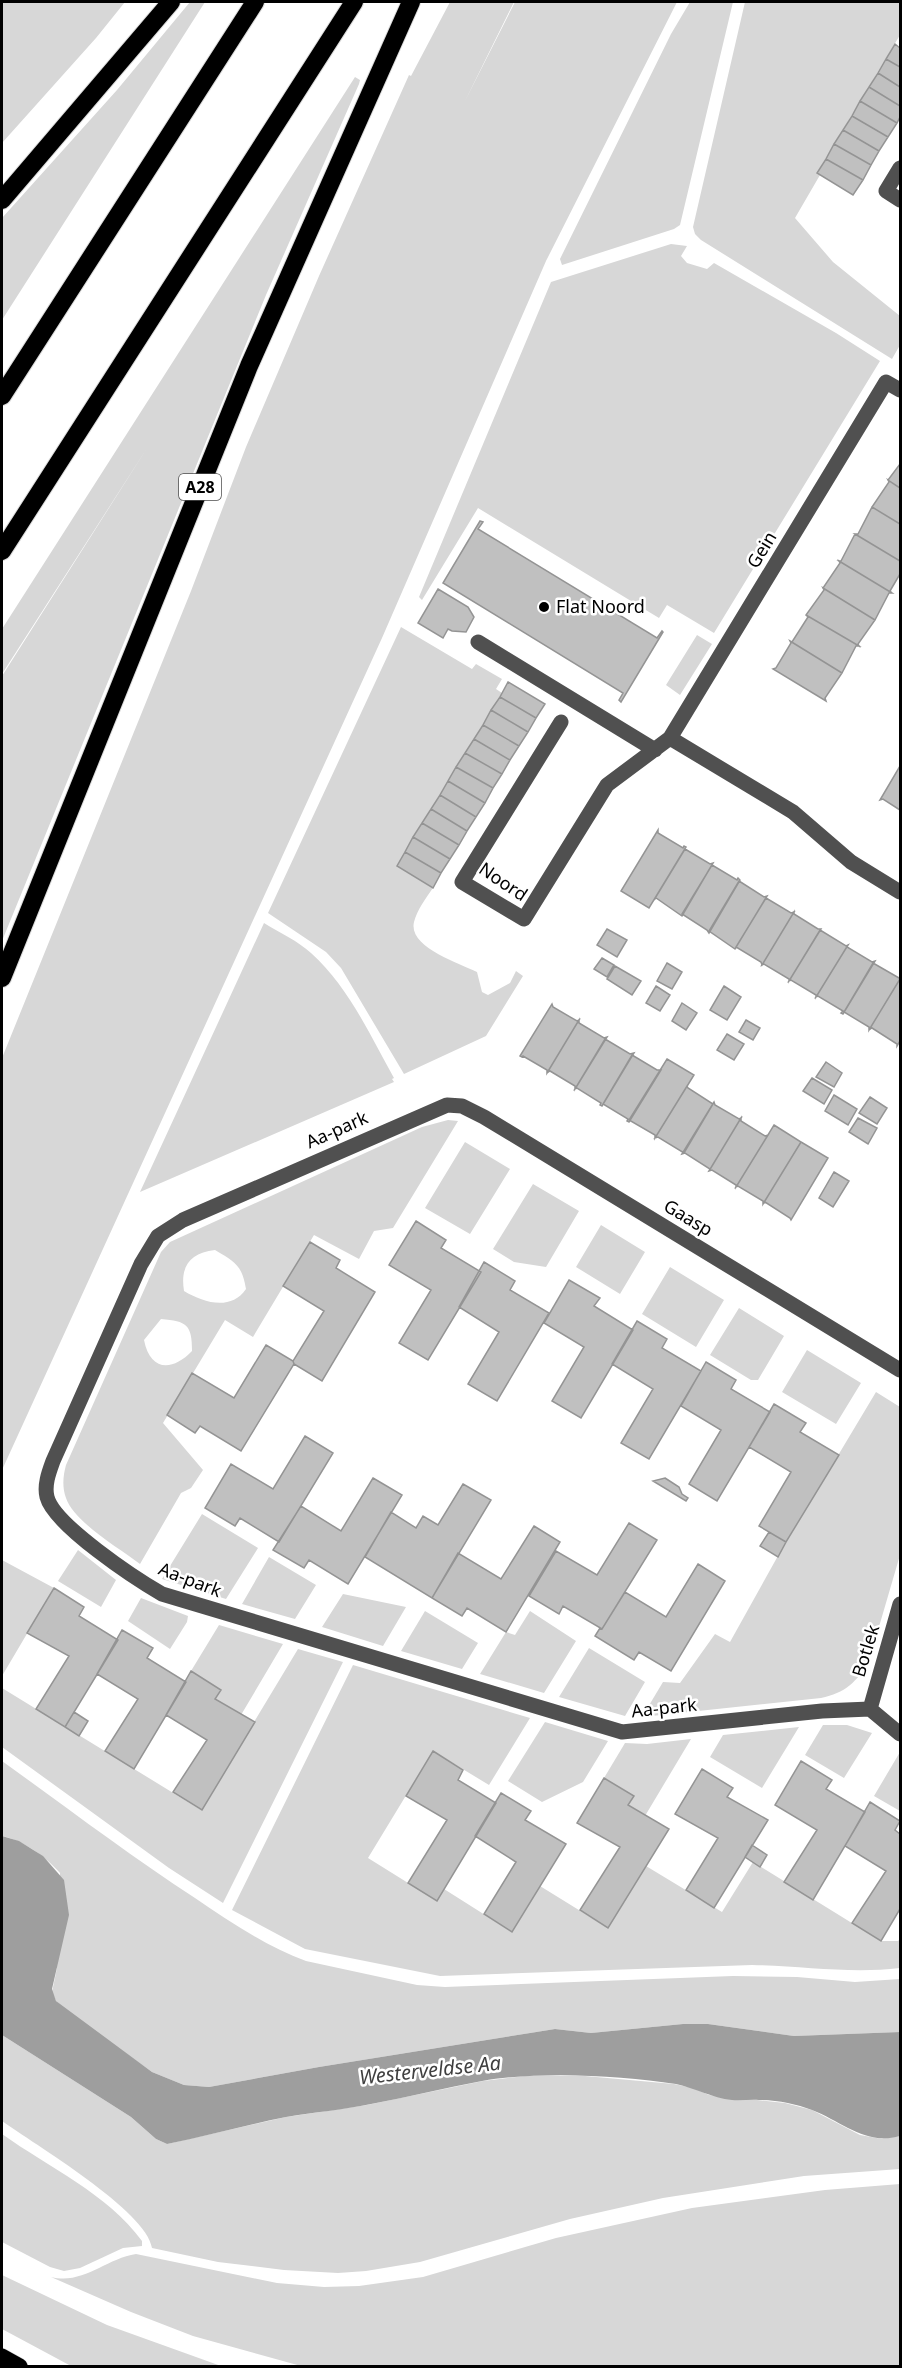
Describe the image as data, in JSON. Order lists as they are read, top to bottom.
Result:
{
  "streets": {
    "highway": ["A28"],
    "street": [
      "Gein",
      "Noord",
      "Aa-park",
      "Gaasp",
      "Botlek"
    ]
  },
  "crossings": [
    ["Gein", "Noord"],
    ["Aa-park", "Gaasp"],
    ["Aa-park", "Botlek"]
  ],
  "water": ["Westerveldse Aa"],
  "places": ["Flat Noord"]
}
